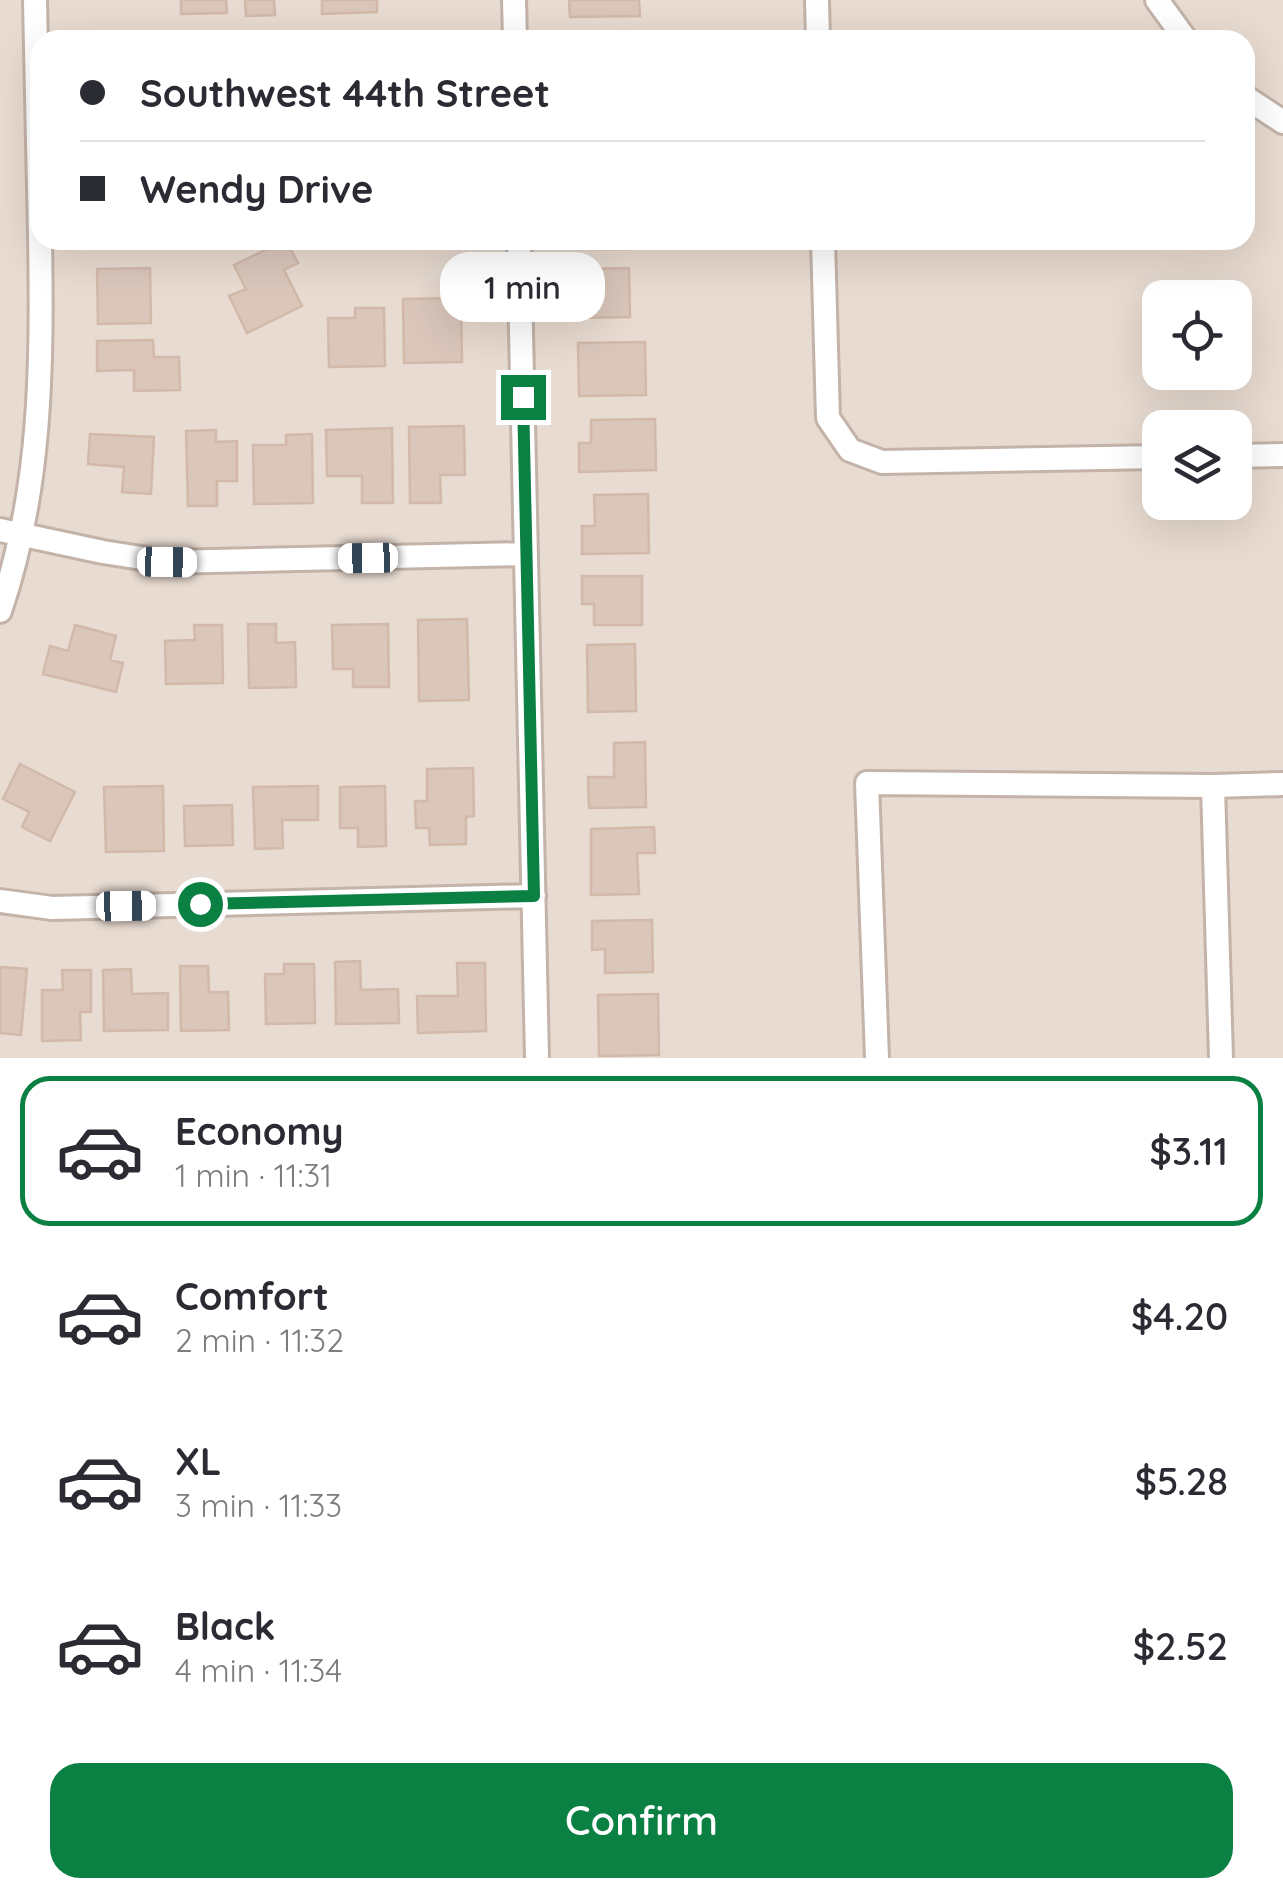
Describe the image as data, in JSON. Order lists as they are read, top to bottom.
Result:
{
  "page": {
    "banner": ["Southwest 44th Street", "Wendy Drive"],
    "bubble": "1 min",
    "list": [
      {
        "name": "Economy",
        "note": "1 min · 11:31",
        "value": "$3.11"
      },
      {
        "name": "Comfort",
        "note": "2 min · 11:32",
        "value": "$4.20"
      },
      {
        "name": "XL",
        "note": "3 min · 11:33",
        "value": "$5.28"
      },
      {
        "name": "Black",
        "note": "4 min · 11:34",
        "value": "$2.52"
      }
    ],
    "buttons": "Confirm"
  }
}
